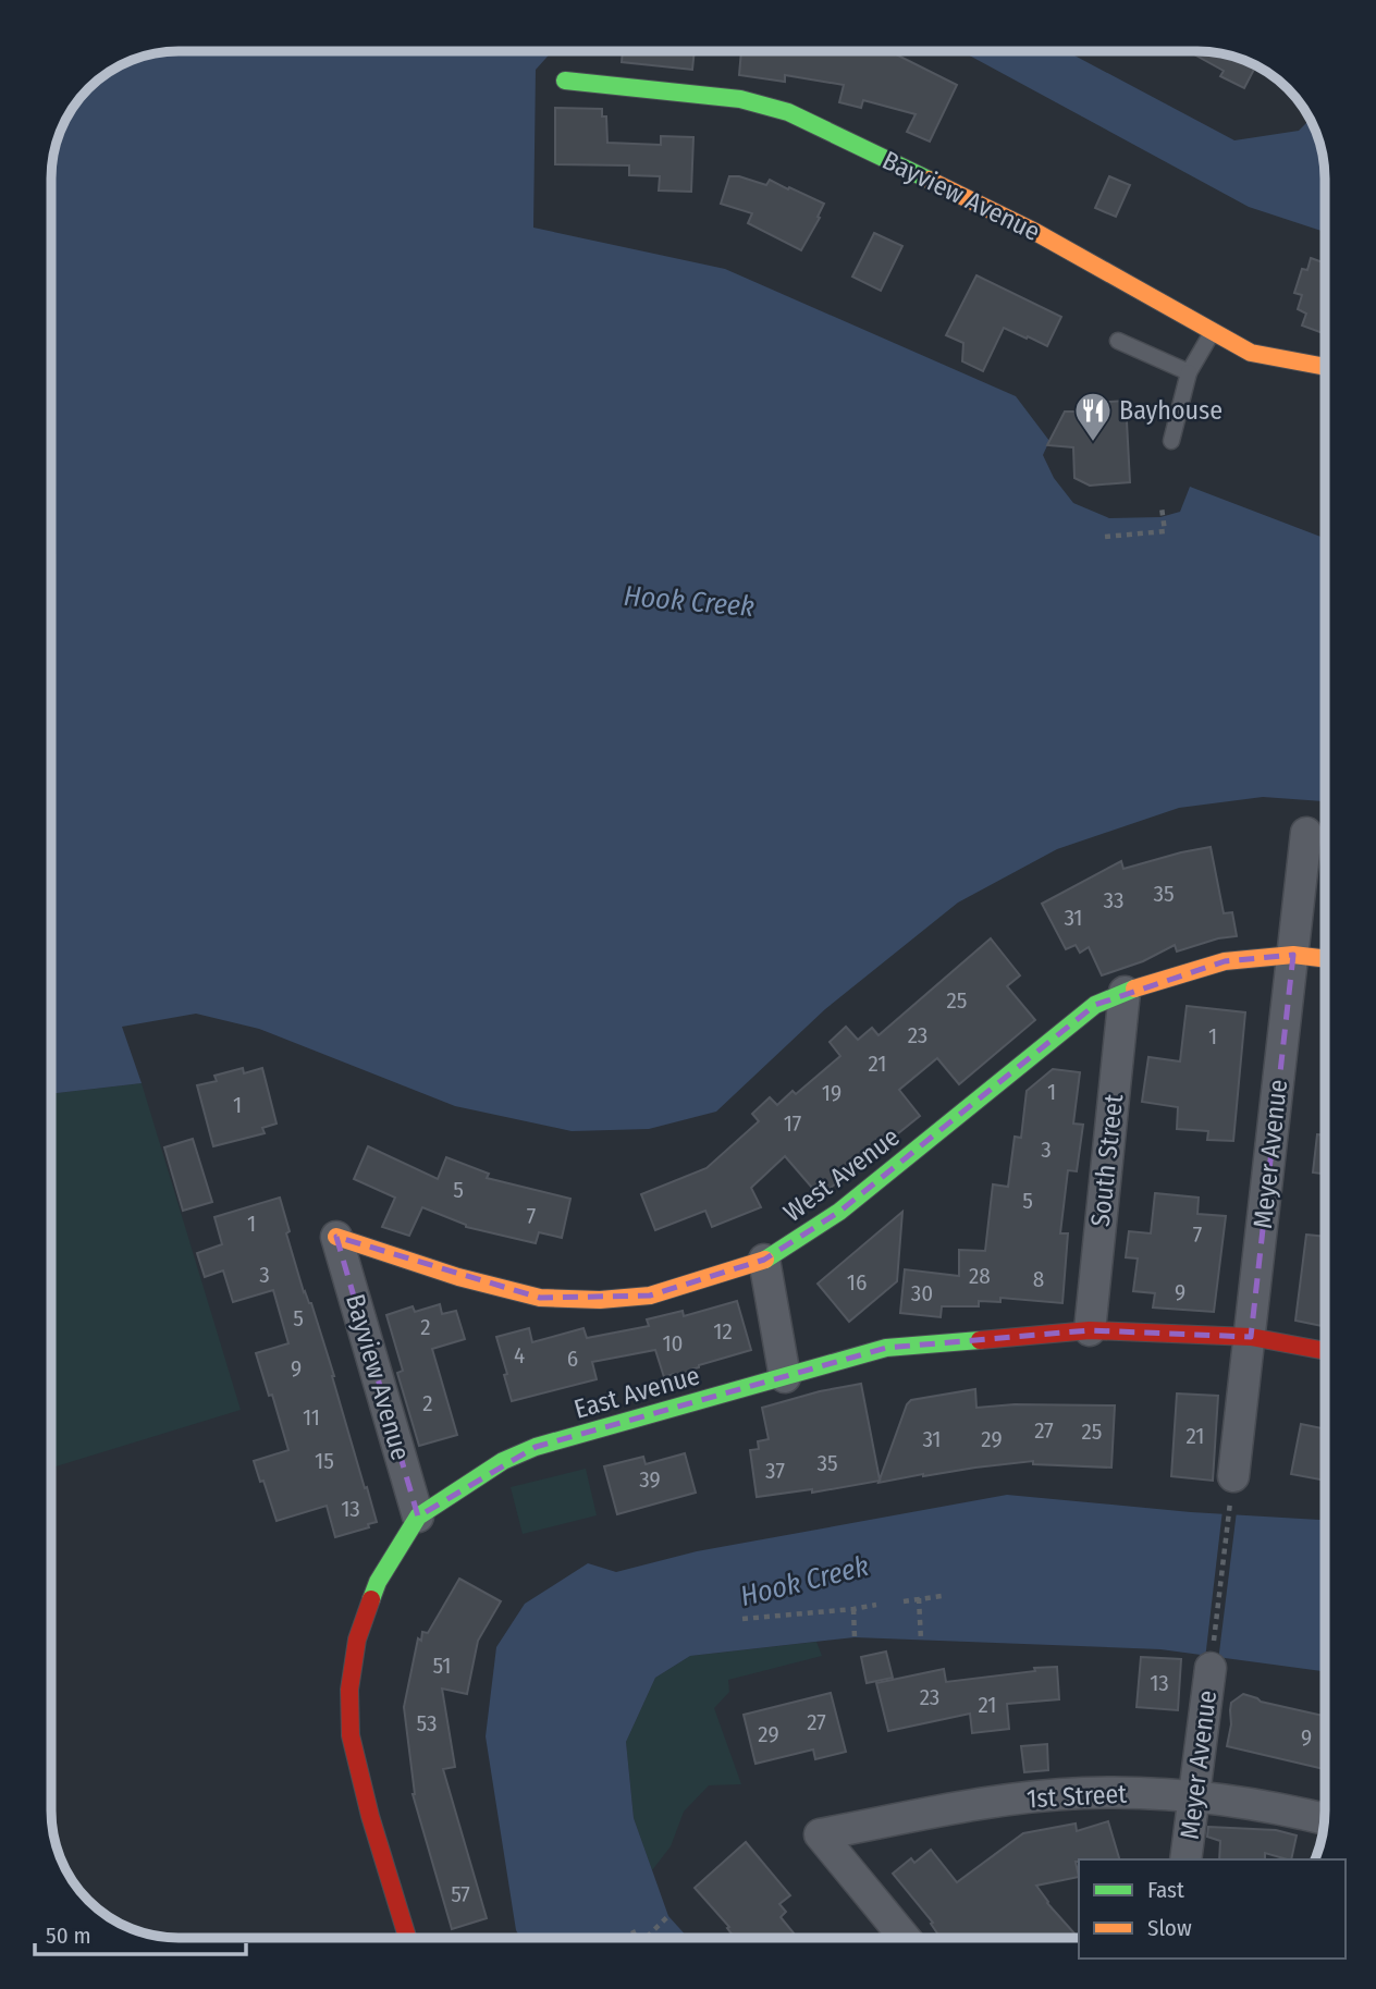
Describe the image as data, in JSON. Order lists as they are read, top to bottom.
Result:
{
  "streets": {
    "street": [
      "Bayview Avenue",
      "Meyer Avenue",
      "South Street",
      "West Avenue",
      "East Avenue",
      "1st Street"
    ]
  },
  "crossings": [
    ["Bayview Avenue", "West Avenue"],
    ["Bayview Avenue", "East Avenue"],
    ["Meyer Avenue", "West Avenue"],
    ["Meyer Avenue", "East Avenue"],
    ["Meyer Avenue", "1st Street"],
    ["South Street", "West Avenue"],
    ["South Street", "East Avenue"]
  ],
  "water": ["Hook Creek"],
  "places": {
    "restaurant": ["Bayhouse"]
  },
  "house_numbers": [
    "35",
    "33",
    "31",
    "25",
    "23",
    "1",
    "21",
    "1",
    "19",
    "1",
    "17",
    "3",
    "5",
    "5",
    "7",
    "1",
    "7",
    "3",
    "28",
    "8",
    "16",
    "9",
    "30",
    "5",
    "2",
    "12",
    "10",
    "4",
    "6",
    "9",
    "2",
    "11",
    "27",
    "25",
    "21",
    "31",
    "29",
    "15",
    "35",
    "37",
    "39",
    "13",
    "51",
    "13",
    "23",
    "21",
    "27",
    "53",
    "29",
    "9",
    "57"
  ],
  "legend": ["Fast", "Slow"],
  "scale_bar": "50 m"
}
